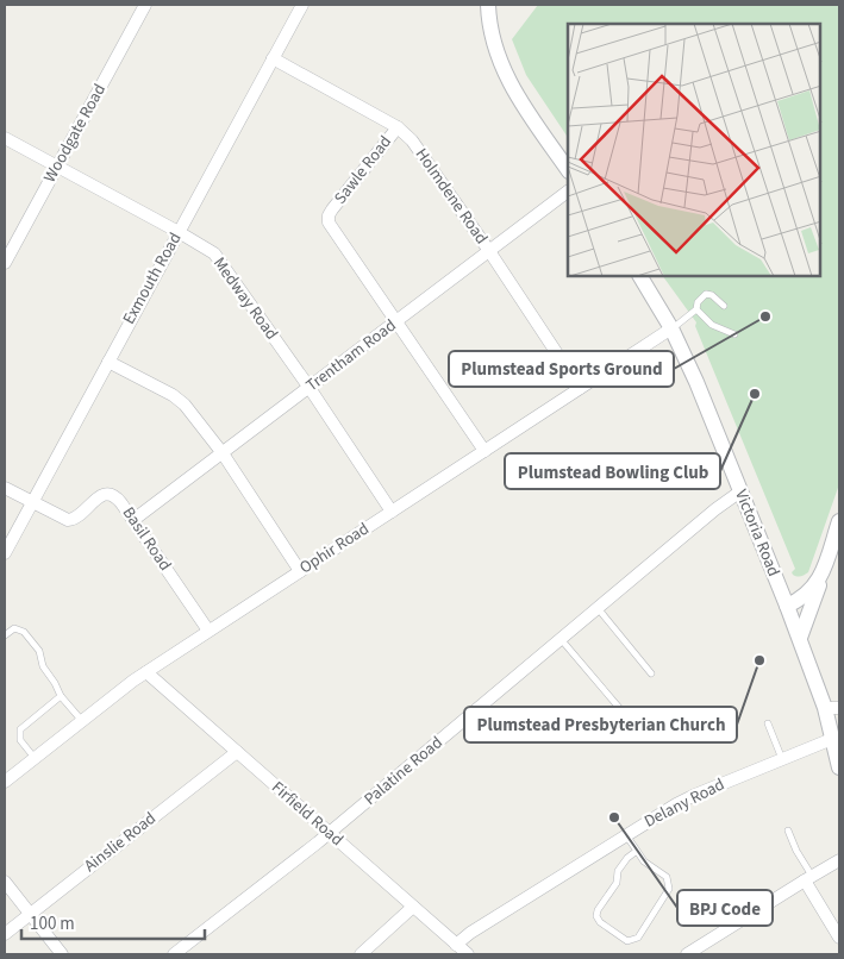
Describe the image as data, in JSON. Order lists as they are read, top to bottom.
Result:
{
  "streets": {
    "street": [
      "Woodgate Road",
      "Sawle Road",
      "Holmdene Road",
      "Exmouth Road",
      "Medway Road",
      "Trentham Road",
      "Victoria Road",
      "Basil Road",
      "Ophir Road",
      "Palatine Road",
      "Delany Road",
      "Firfield Road",
      "Ainslie Road"
    ]
  },
  "crossings": [
    ["Woodgate Road", "Medway Road"],
    ["Sawle Road", "Holmdene Road"],
    ["Sawle Road", "Trentham Road"],
    ["Sawle Road", "Ophir Road"],
    ["Holmdene Road", "Exmouth Road"],
    ["Holmdene Road", "Trentham Road"],
    ["Holmdene Road", "Ophir Road"],
    ["Exmouth Road", "Medway Road"],
    ["Exmouth Road", "Basil Road"],
    ["Medway Road", "Trentham Road"],
    ["Medway Road", "Ophir Road"],
    ["Trentham Road", "Basil Road"],
    ["Victoria Road", "Ophir Road"],
    ["Victoria Road", "Palatine Road"],
    ["Victoria Road", "Delany Road"],
    ["Basil Road", "Ophir Road"],
    ["Ophir Road", "Firfield Road"],
    ["Palatine Road", "Firfield Road"],
    ["Delany Road", "Firfield Road"],
    ["Firfield Road", "Ainslie Road"]
  ],
  "places": [
    "Plumstead Sports Ground",
    "Plumstead Bowling Club",
    "Plumstead Presbyterian Church",
    "BPJ Code"
  ],
  "scale_bar": "100 m"
}
